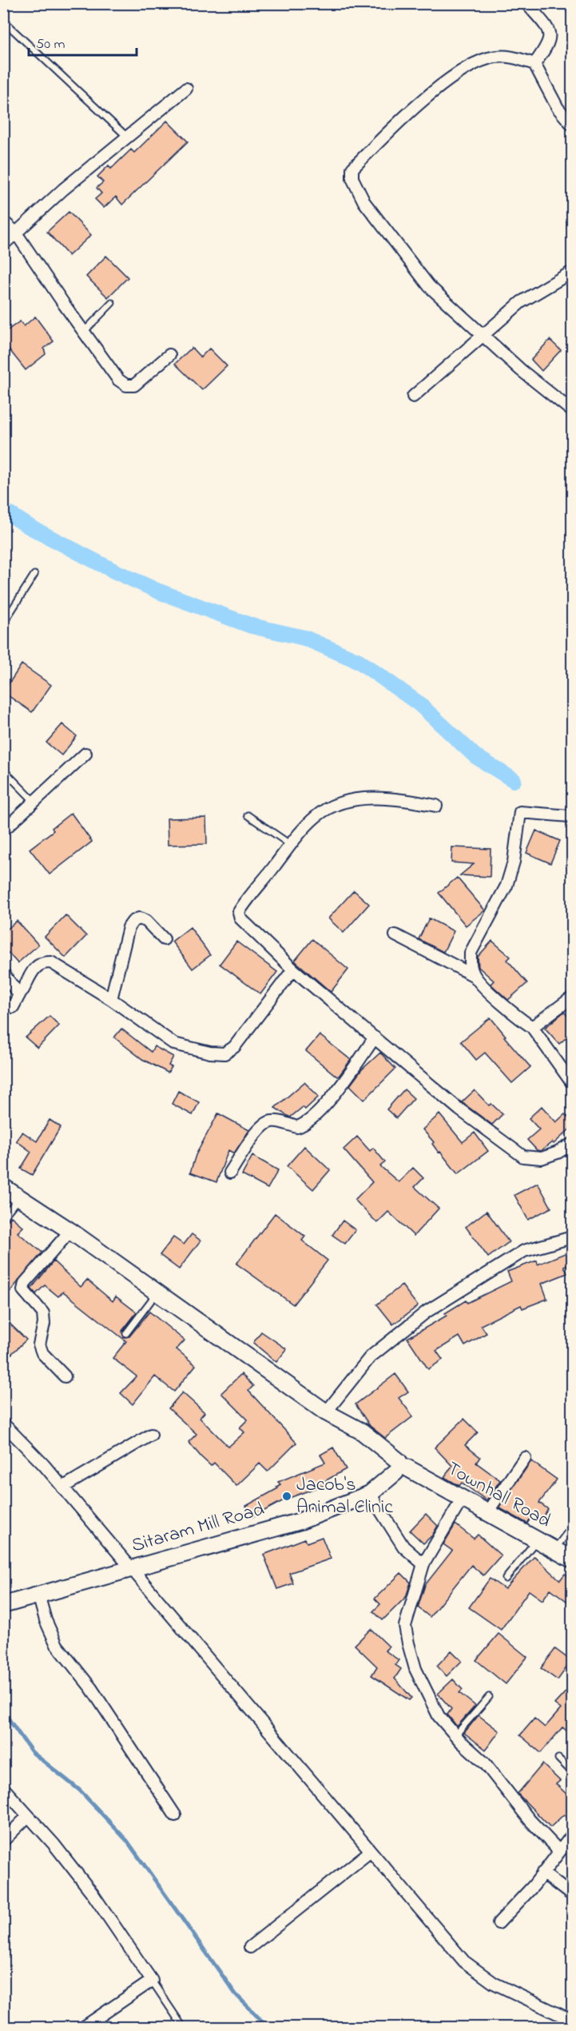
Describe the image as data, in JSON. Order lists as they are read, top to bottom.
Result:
{
  "streets": {
    "main road": ["Townhall Road", "Sitaram Mill Road"]
  },
  "crossings": [
    ["Townhall Road", "Sitaram Mill Road"]
  ],
  "places": ["Jacob's Animal Clinic"],
  "scale_bar": "50 m"
}
